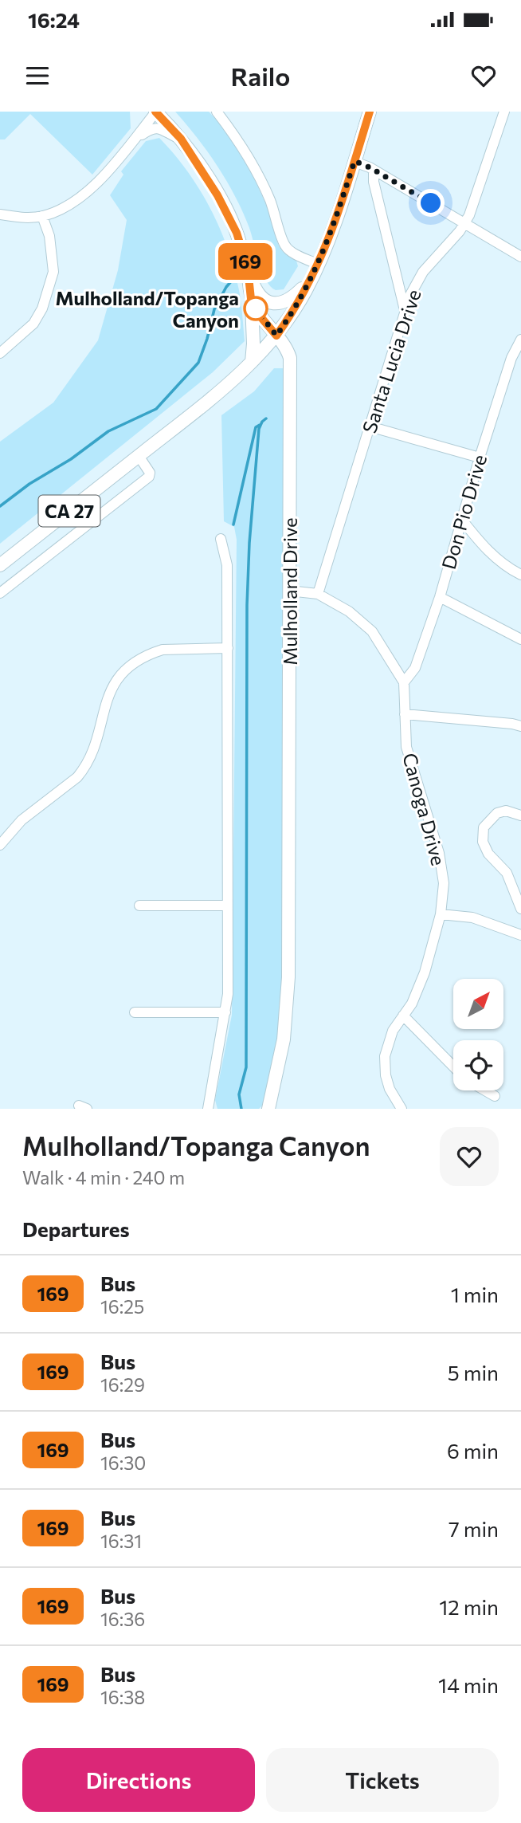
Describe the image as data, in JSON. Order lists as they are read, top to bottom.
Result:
{
  "streets": {
    "main road": ["CA 27", "Mulholland Drive"],
    "street": ["Santa Lucia Drive", "Don Pio Drive", "Canoga Drive"]
  },
  "crossings": [
    ["CA 27", "Mulholland Drive"],
    ["Don Pio Drive", "Canoga Drive"]
  ],
  "places": ["Mulholland/Topanga Canyon"],
  "lines": ["bus line 169"],
  "north": "top right",
  "page": {
    "status": "16:24",
    "header": "Railo",
    "on_map": "169",
    "heading": [
      ["Mulholland/Topanga Canyon", "Walk · 4 min · 240 m"],
      "Departures"
    ],
    "list": [
      {
        "mark": "169",
        "name": "Bus",
        "note": "16:25",
        "value": "1 min"
      },
      {
        "mark": "169",
        "name": "Bus",
        "note": "16:29",
        "value": "5 min"
      },
      {
        "mark": "169",
        "name": "Bus",
        "note": "16:30",
        "value": "6 min"
      },
      {
        "mark": "169",
        "name": "Bus",
        "note": "16:31",
        "value": "7 min"
      },
      {
        "mark": "169",
        "name": "Bus",
        "note": "16:36",
        "value": "12 min"
      },
      {
        "mark": "169",
        "name": "Bus",
        "note": "16:38",
        "value": "14 min"
      }
    ],
    "buttons": ["Directions", "Tickets"]
  }
}
